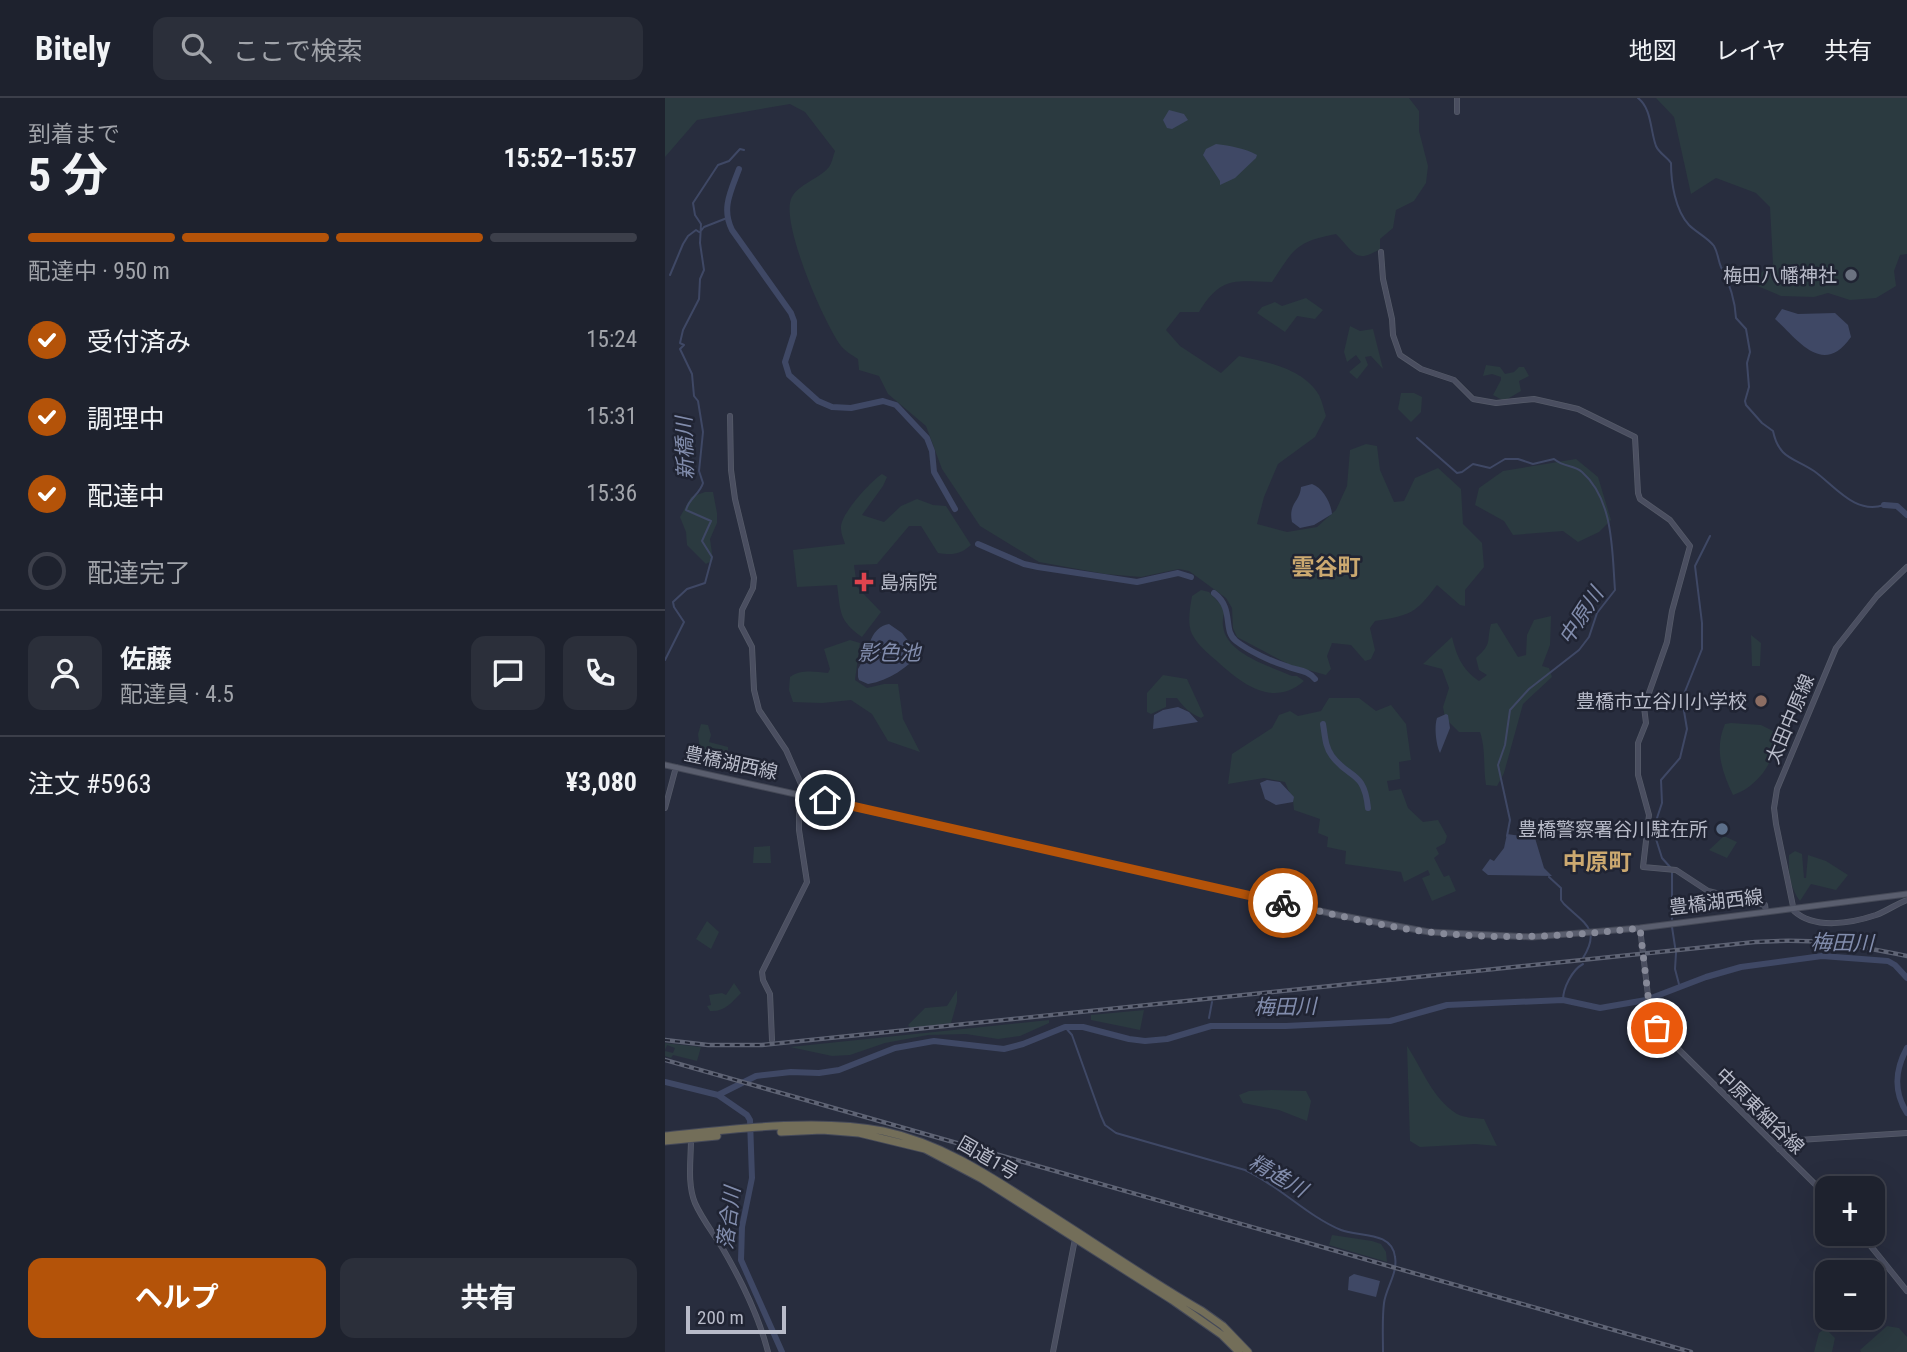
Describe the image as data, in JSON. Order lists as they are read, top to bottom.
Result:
{
  "streets": {
    "highway": ["国道1号"],
    "main road": ["豊橋湖西線"],
    "street": ["太田中原線", "中原東細谷線"]
  },
  "crossings": [
    ["太田中原線", "豊橋湖西線"],
    ["豊橋湖西線", "中原東細谷線"]
  ],
  "districts": ["雲谷町", "中原町"],
  "water": [
    "新橋川",
    "中原川",
    "影色池",
    "梅田川",
    "精進川",
    "落合川"
  ],
  "places": {
    "other": ["梅田八幡神社", "豊橋市立谷川小学校", "豊橋警察署谷川駐在所"],
    "health": ["島病院"]
  },
  "scale_bar": "200 m",
  "page": {
    "header": "Bitely",
    "search": "ここで検索",
    "nav": ["地図", "レイヤ", "共有"],
    "heading": ["5 分", "到着まで", "15:52–15:57"],
    "panel": [
      "佐藤",
      "配達員 · 4.5",
      "注文 #5963",
      "¥3,080"
    ],
    "bar": "配達中 · 950 m",
    "list": [
      ["受付済み", "15:24"],
      ["調理中", "15:31"],
      ["配達中", "15:36"],
      "配達完了"
    ],
    "map_buttons": ["+", "−"],
    "buttons": ["ヘルプ", "共有"],
    "scale": "200 m"
  }
}
